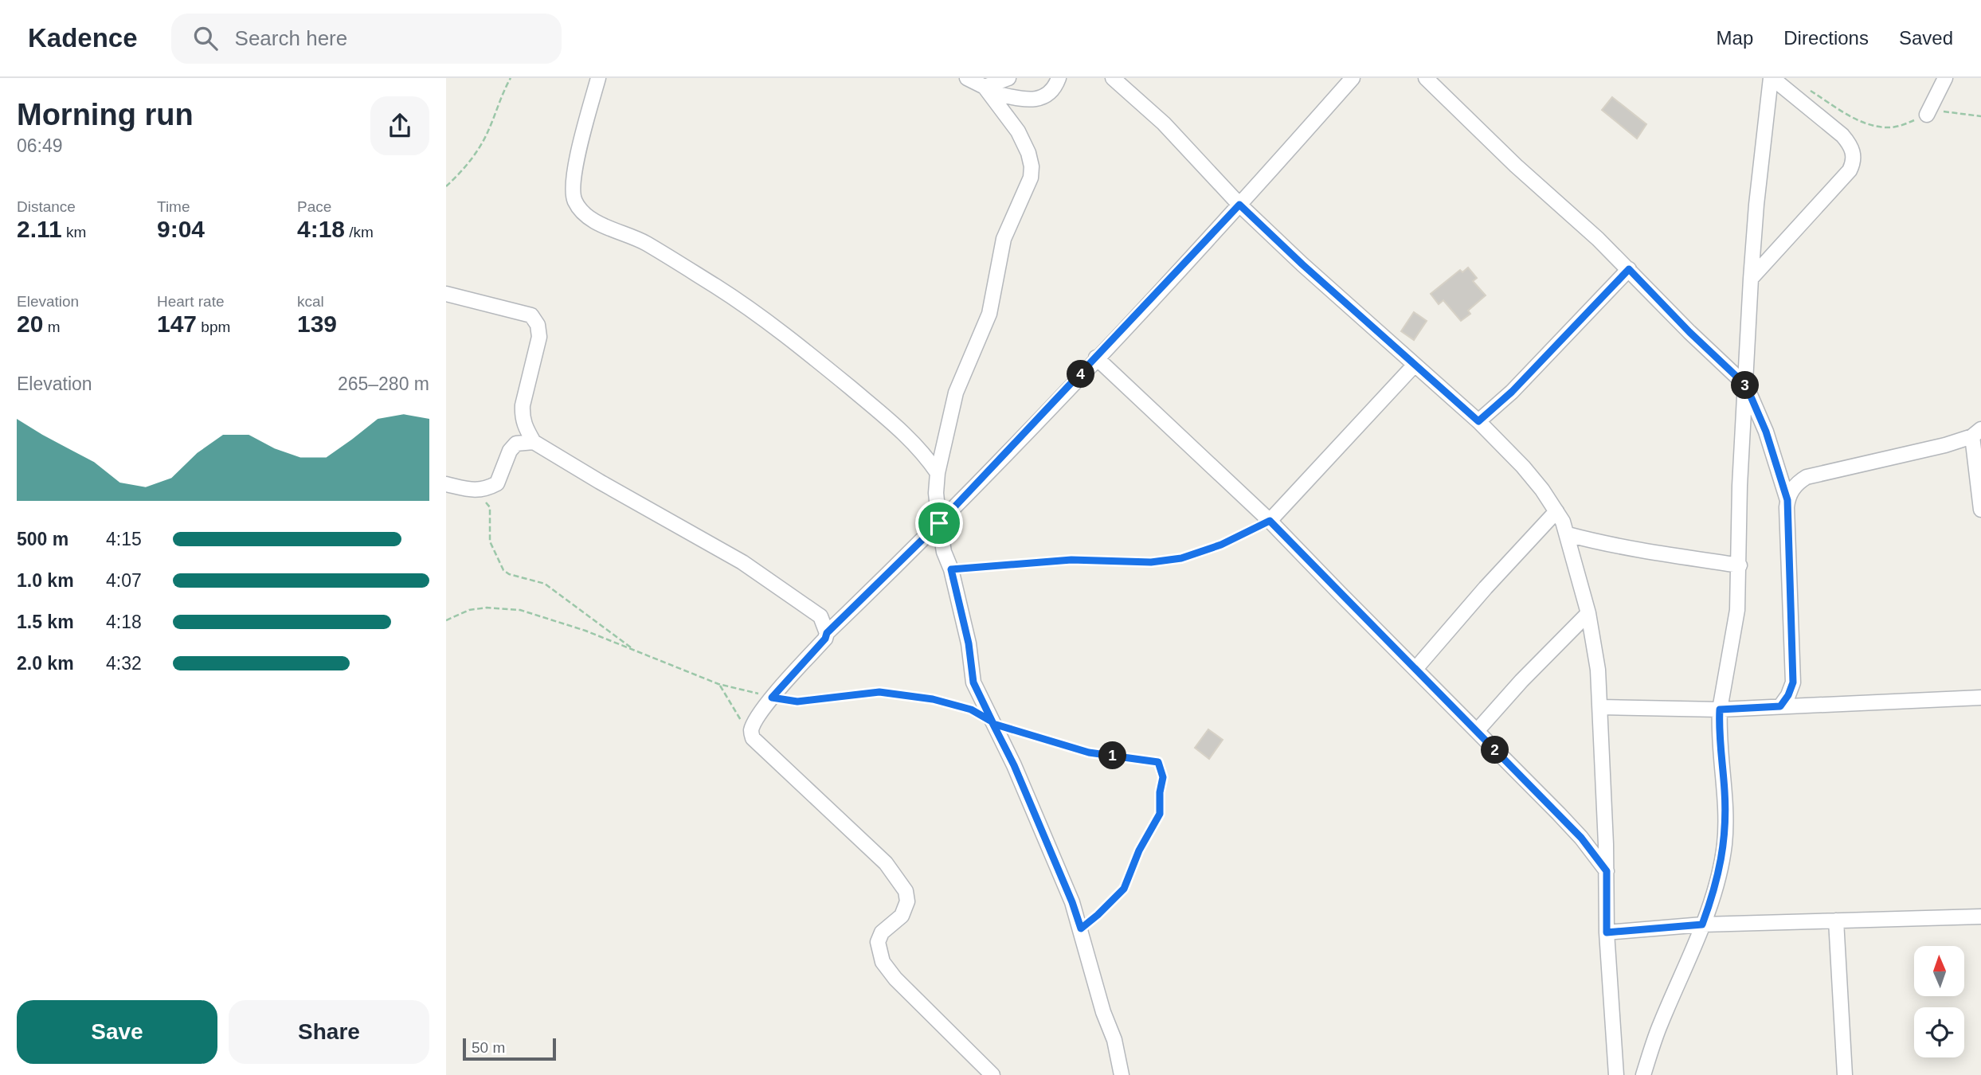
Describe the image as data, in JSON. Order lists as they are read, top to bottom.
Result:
{
  "scale_bar": "50 m",
  "north": "top",
  "page": {
    "header": "Kadence",
    "search": "Search here",
    "nav": ["Map", "Directions", "Saved"],
    "heading": ["Morning run", "06:49"],
    "stats": [
      ["Distance", "2.11 km"],
      ["Time", "9:04"],
      ["Pace", "4:18 /km"],
      ["Elevation", "20 m"],
      ["Heart rate", "147 bpm"],
      ["kcal", "139"]
    ],
    "pins": [
      "4",
      "3",
      "2",
      "1"
    ],
    "chart": ["Elevation", "265–280 m"],
    "list": [
      {
        "name": "500 m",
        "note": "4:15"
      },
      {
        "name": "1.0 km",
        "note": "4:07"
      },
      {
        "name": "1.5 km",
        "note": "4:18"
      },
      {
        "name": "2.0 km",
        "note": "4:32"
      }
    ],
    "buttons": ["Save", "Share"],
    "scale": "50 m"
  }
}
